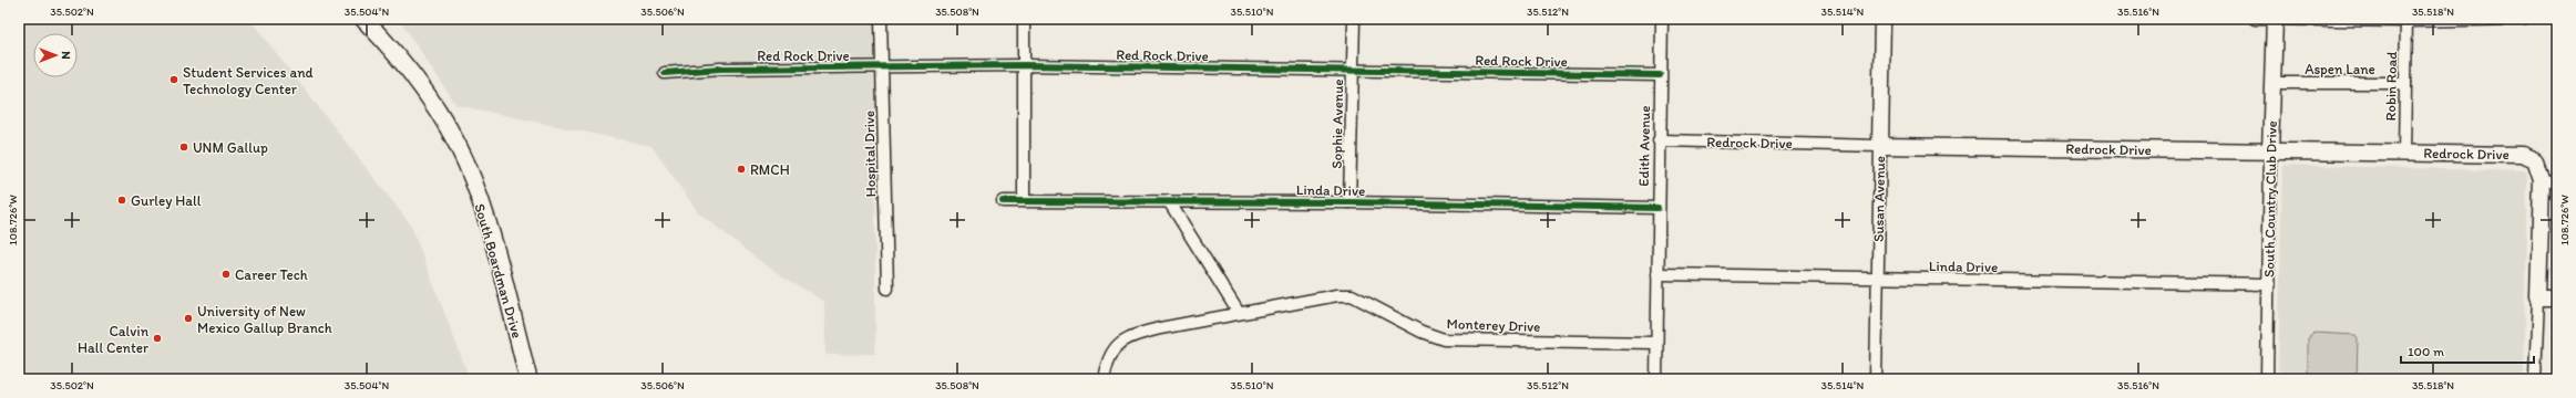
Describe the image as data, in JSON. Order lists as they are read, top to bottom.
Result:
{
  "streets": {
    "main road": [
      "Redrock Drive",
      "Susan Avenue",
      "South Country Club Drive",
      "South Boardman Drive"
    ],
    "street": [
      "Red Rock Drive",
      "Aspen Lane",
      "Robin Road",
      "Sophie Avenue",
      "Edith Avenue",
      "Hospital Drive",
      "Linda Drive",
      "Monterey Drive"
    ]
  },
  "crossings": [
    ["Red Rock Drive", "Sophie Avenue"],
    ["Red Rock Drive", "Edith Avenue"],
    ["Red Rock Drive", "Hospital Drive"],
    ["Aspen Lane", "Robin Road"],
    ["Aspen Lane", "South Country Club Drive"],
    ["Robin Road", "Redrock Drive"],
    ["Sophie Avenue", "Linda Drive"],
    ["Redrock Drive", "Edith Avenue"],
    ["Redrock Drive", "Susan Avenue"],
    ["Redrock Drive", "South Country Club Drive"],
    ["Edith Avenue", "Linda Drive"],
    ["Edith Avenue", "Monterey Drive"],
    ["Linda Drive", "Susan Avenue"],
    ["Linda Drive", "South Country Club Drive"]
  ],
  "places": [
    "Student Services and Technology Center",
    "UNM Gallup",
    "RMCH",
    "Gurley Hall",
    "Career Tech",
    "University of New Mexico Gallup Branch",
    "Calvin Hall Center"
  ],
  "scale_bar": "100 m",
  "north": "right",
  "coordinates": [
    "35.502°N",
    "35.504°N",
    "35.506°N",
    "35.508°N",
    "35.510°N",
    "35.512°N",
    "35.514°N",
    "35.516°N",
    "35.518°N",
    "108.726°W"
  ]
}
